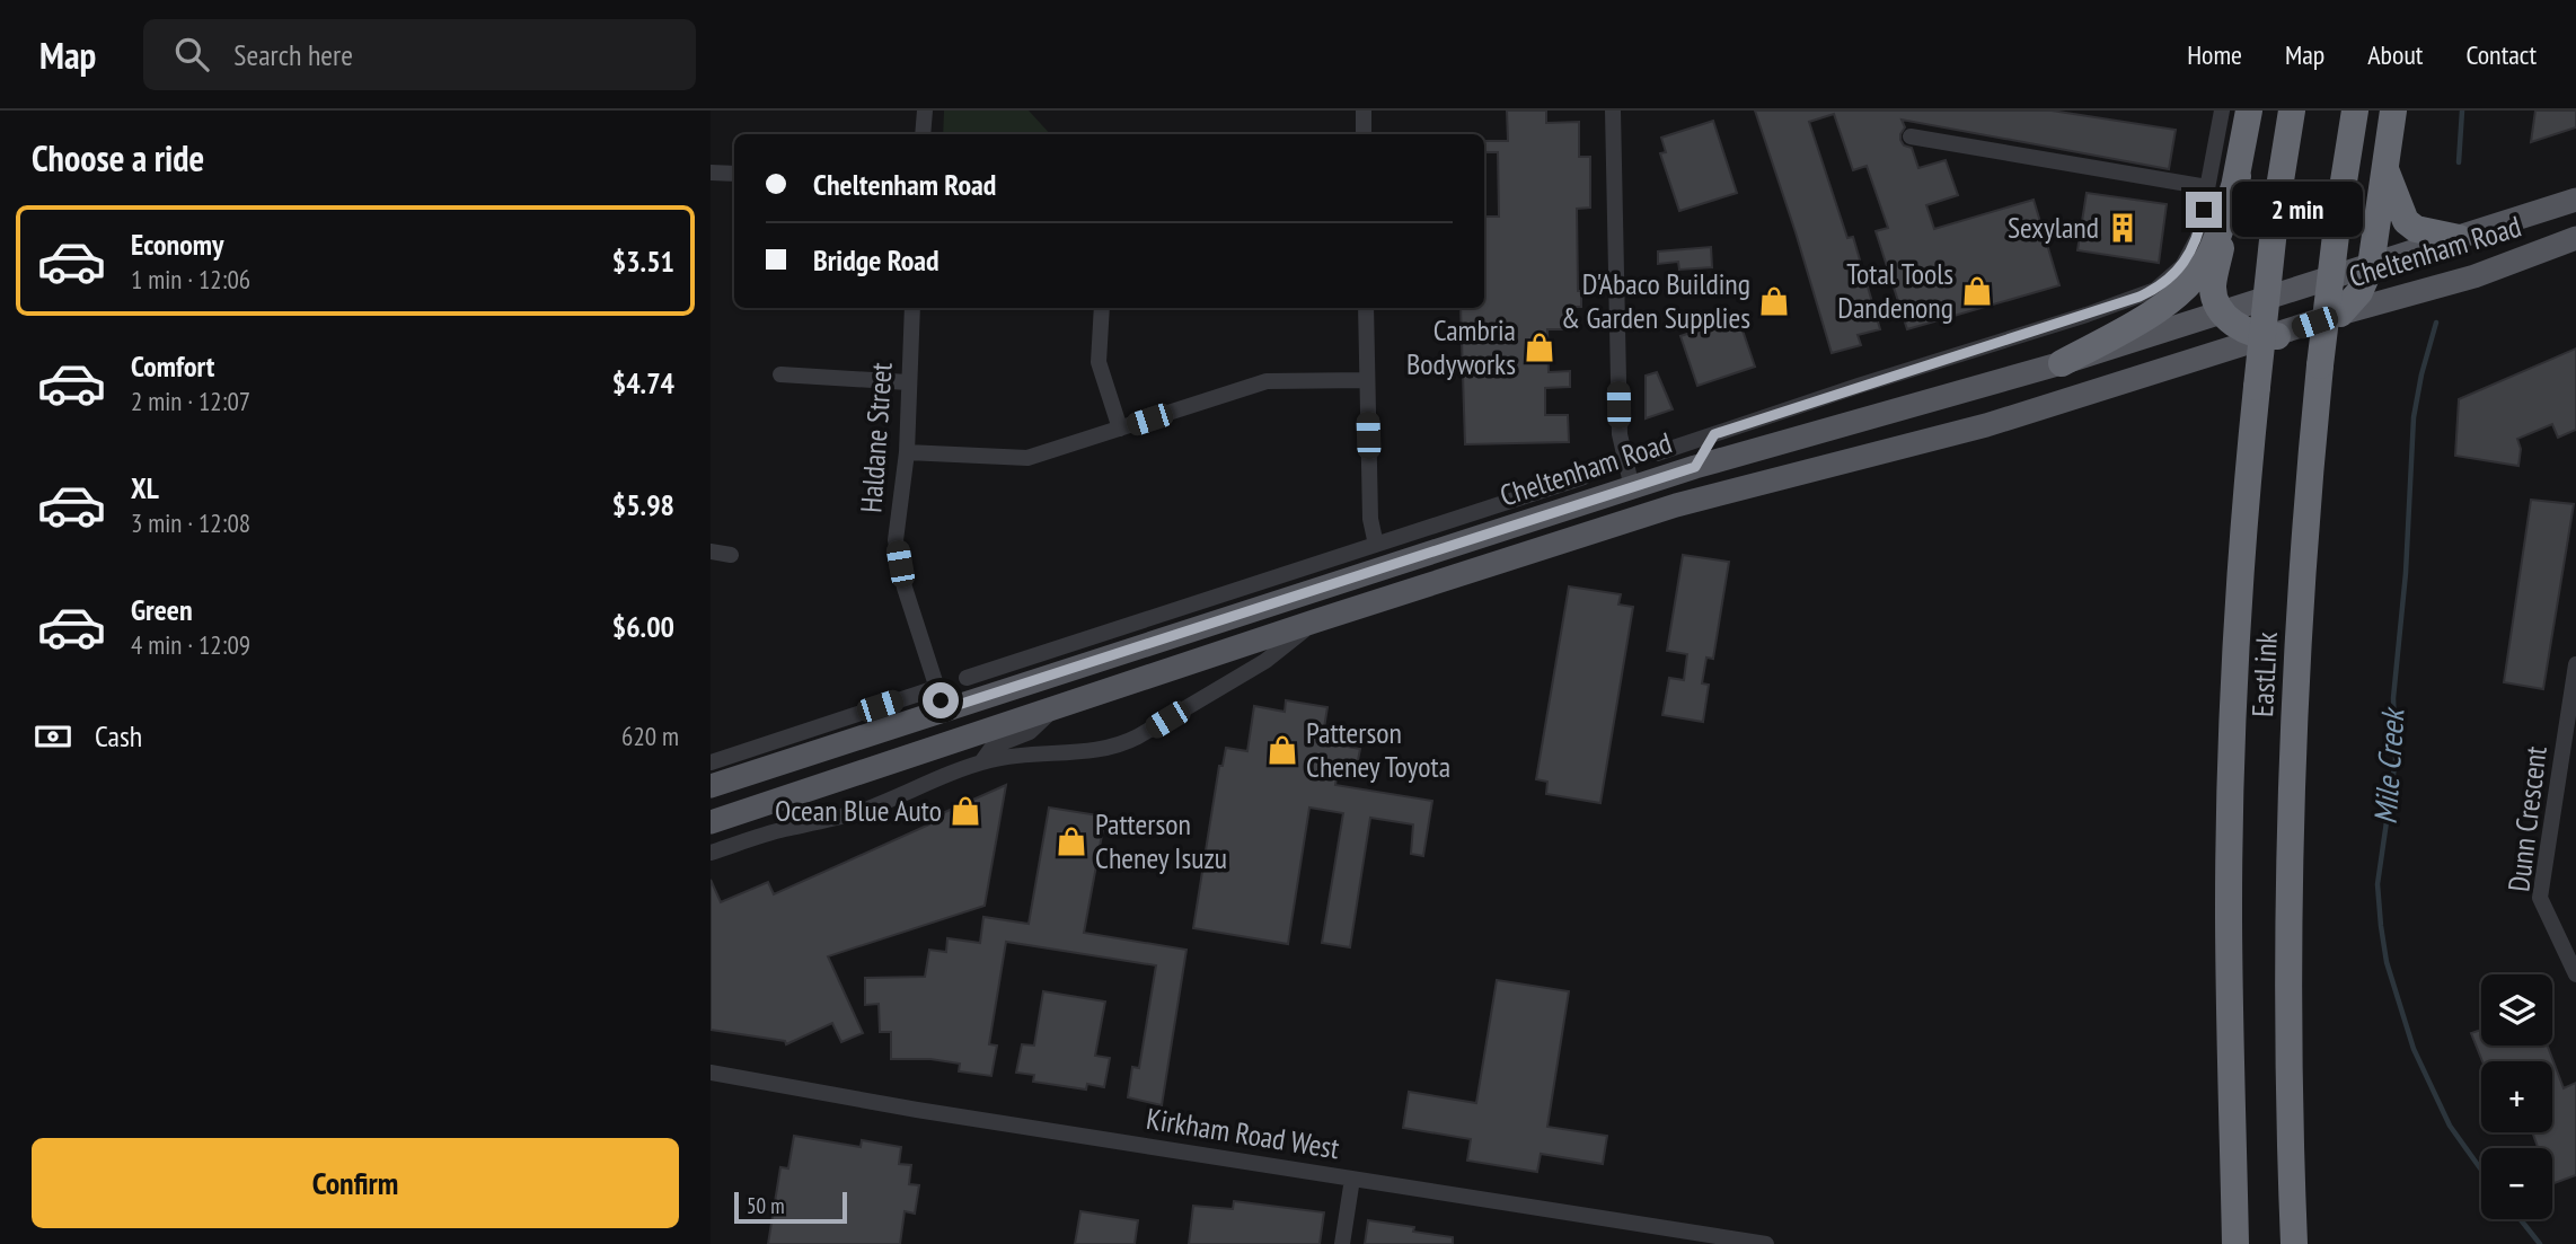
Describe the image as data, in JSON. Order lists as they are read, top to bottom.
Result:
{
  "streets": {
    "highway": ["EastLink"],
    "main road": ["Cheltenham Road"],
    "street": ["Haldane Street", "Dunn Crescent", "Kirkham Road West"]
  },
  "crossings": [
    ["Cheltenham Road", "Haldane Street"]
  ],
  "water": ["Mile Creek"],
  "places": {
    "building": ["Sexyland"],
    "shop": [
      "Total Tools Dandenong",
      "D'Abaco Building & Garden Supplies",
      "Cambria Bodyworks",
      "Patterson Cheney Toyota",
      "Ocean Blue Auto",
      "Patterson Cheney Isuzu"
    ]
  },
  "scale_bar": "50 m",
  "page": {
    "header": "Map",
    "search": "Search here",
    "nav": [
      "Home",
      "Map",
      "About",
      "Contact"
    ],
    "heading": "Choose a ride",
    "banner": ["Cheltenham Road", "Bridge Road"],
    "bubble": "2 min",
    "list": [
      {
        "name": "Economy",
        "note": "1 min · 12:06",
        "value": "$3.51"
      },
      {
        "name": "Comfort",
        "note": "2 min · 12:07",
        "value": "$4.74"
      },
      {
        "name": "XL",
        "note": "3 min · 12:08",
        "value": "$5.98"
      },
      {
        "name": "Green",
        "note": "4 min · 12:09",
        "value": "$6.00"
      }
    ],
    "pay": ["Cash", "620 m"],
    "map_buttons": ["+", "−"],
    "buttons": "Confirm",
    "scale": "50 m"
  }
}
